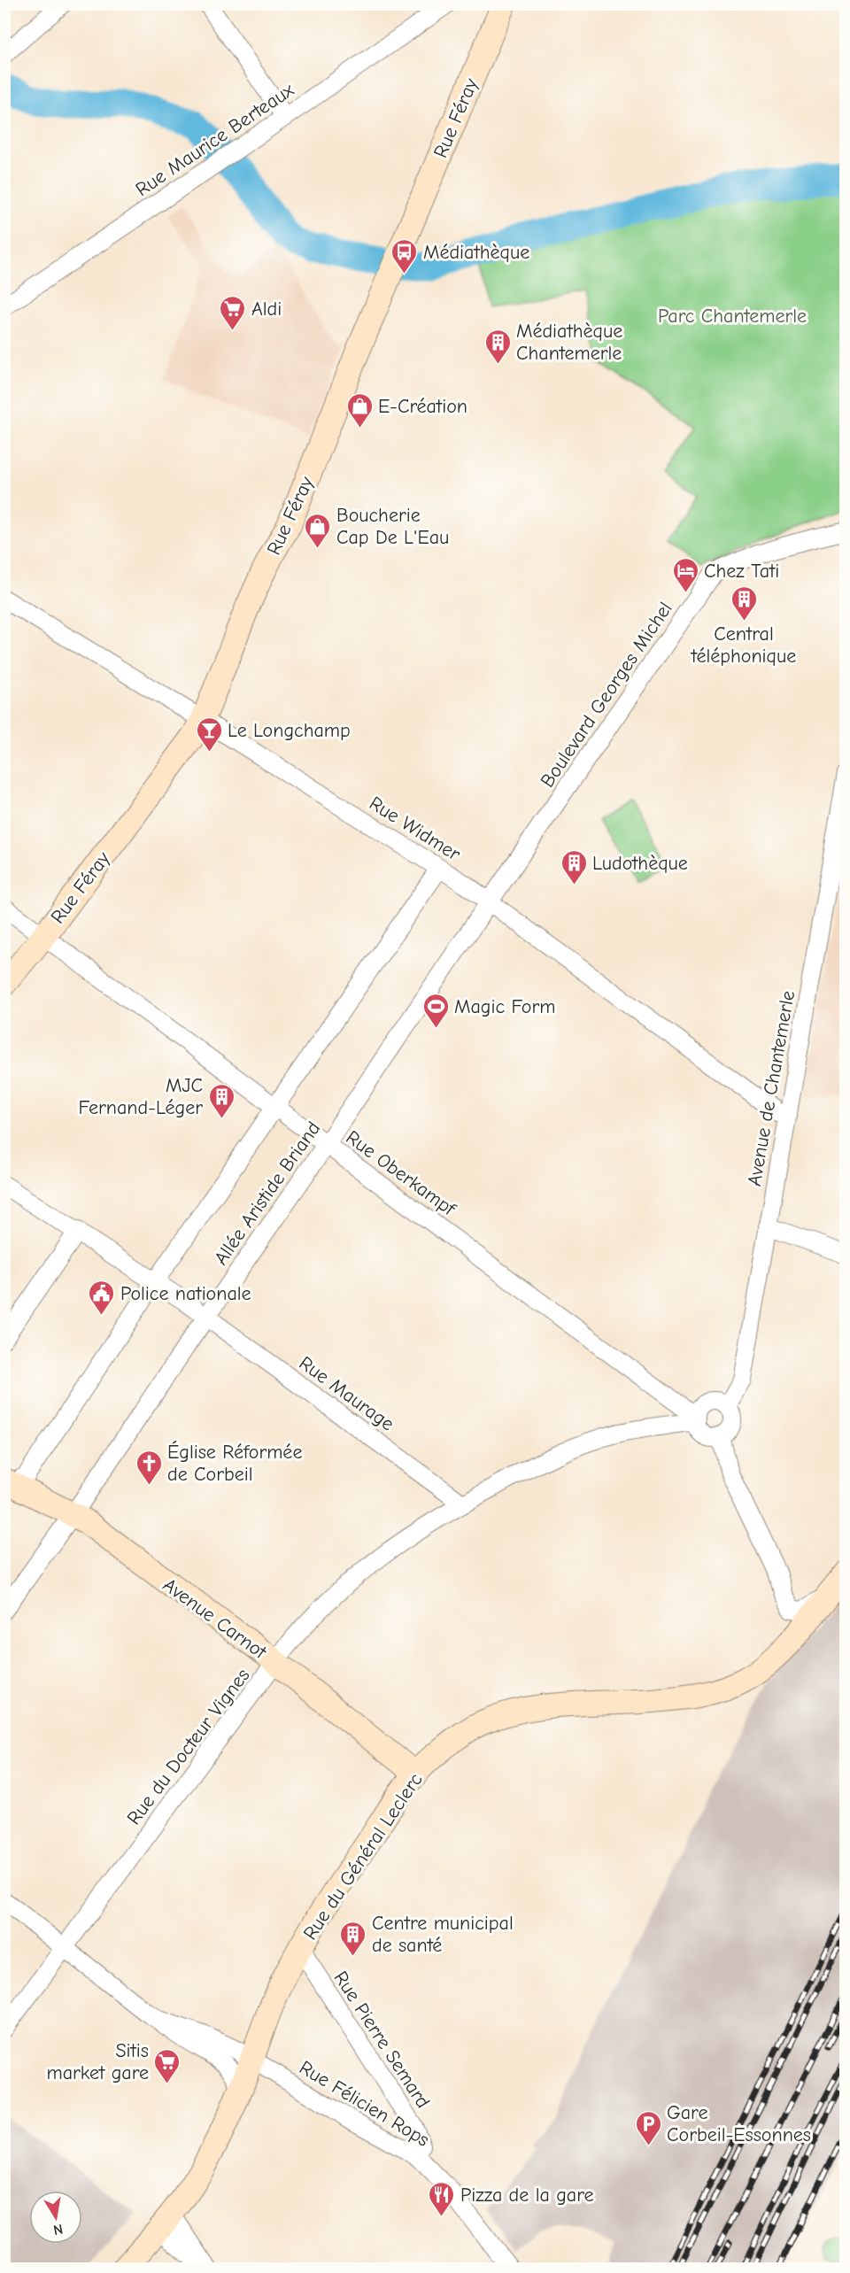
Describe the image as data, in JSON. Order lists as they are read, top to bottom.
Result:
{
  "streets": {
    "main road": ["Rue Féray", "Avenue Carnot", "Rue du Général Leclerc"],
    "street": [
      "Rue Maurice Berteaux",
      "Boulevard Georges Michel",
      "Rue Widmer",
      "Avenue de Chantemerle",
      "Rue Oberkampf",
      "Allée Aristide Briand",
      "Rue Maurage",
      "Rue du Docteur Vignes",
      "Rue Pierre Semard",
      "Rue Félicien Rops"
    ]
  },
  "crossings": [
    ["Rue Féray", "Rue Widmer"],
    ["Rue Féray", "Rue Oberkampf"],
    ["Boulevard Georges Michel", "Rue Widmer"],
    ["Boulevard Georges Michel", "Allée Aristide Briand"],
    ["Rue Widmer", "Avenue de Chantemerle"],
    ["Rue Widmer", "Allée Aristide Briand"],
    ["Avenue de Chantemerle", "Rue Oberkampf"],
    ["Avenue de Chantemerle", "Rue du Docteur Vignes"],
    ["Rue Oberkampf", "Allée Aristide Briand"],
    ["Rue Oberkampf", "Rue du Docteur Vignes"],
    ["Allée Aristide Briand", "Rue Maurage"],
    ["Allée Aristide Briand", "Avenue Carnot"],
    ["Rue Maurage", "Rue du Docteur Vignes"],
    ["Avenue Carnot", "Rue du Docteur Vignes"],
    ["Avenue Carnot", "Rue du Général Leclerc"],
    ["Rue du Docteur Vignes", "Rue Félicien Rops"],
    ["Rue du Général Leclerc", "Rue Pierre Semard"],
    ["Rue du Général Leclerc", "Rue Félicien Rops"],
    ["Rue Pierre Semard", "Rue Félicien Rops"]
  ],
  "parks": ["Parc Chantemerle"],
  "places": {
    "bus stop": ["Médiathèque"],
    "supermarket": ["Aldi", "Sitis market gare"],
    "building": [
      "Médiathèque Chantemerle",
      "Central téléphonique",
      "Ludothèque",
      "MJC Fernand-Léger",
      "Centre municipal de santé"
    ],
    "shop": ["E-Création", "Boucherie Cap De L'Eau"],
    "hotel": ["Chez Tati"],
    "bar": ["Le Longchamp"],
    "sports": ["Magic Form"],
    "public building": ["Police nationale"],
    "church": ["Église Réformée de Corbeil"],
    "parking": ["Gare Corbeil-Essonnes"],
    "restaurant": ["Pizza de la gare"]
  },
  "north": "bottom"
}
